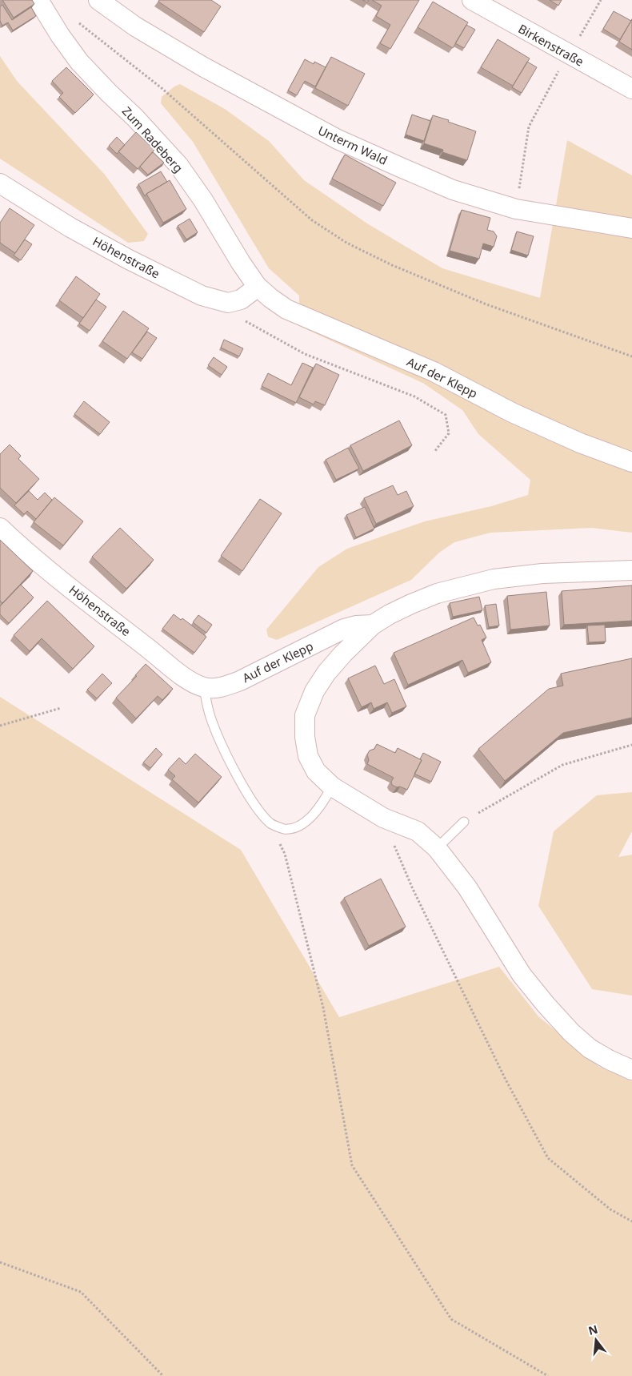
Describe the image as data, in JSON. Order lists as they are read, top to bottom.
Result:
{
  "streets": {
    "street": [
      "Birkenstraße",
      "Zum Radeberg",
      "Unterm Wald",
      "Höhenstraße",
      "Auf der Klepp"
    ]
  },
  "crossings": [
    ["Zum Radeberg", "Auf der Klepp"],
    ["Höhenstraße", "Auf der Klepp"]
  ],
  "north": "top"
}
